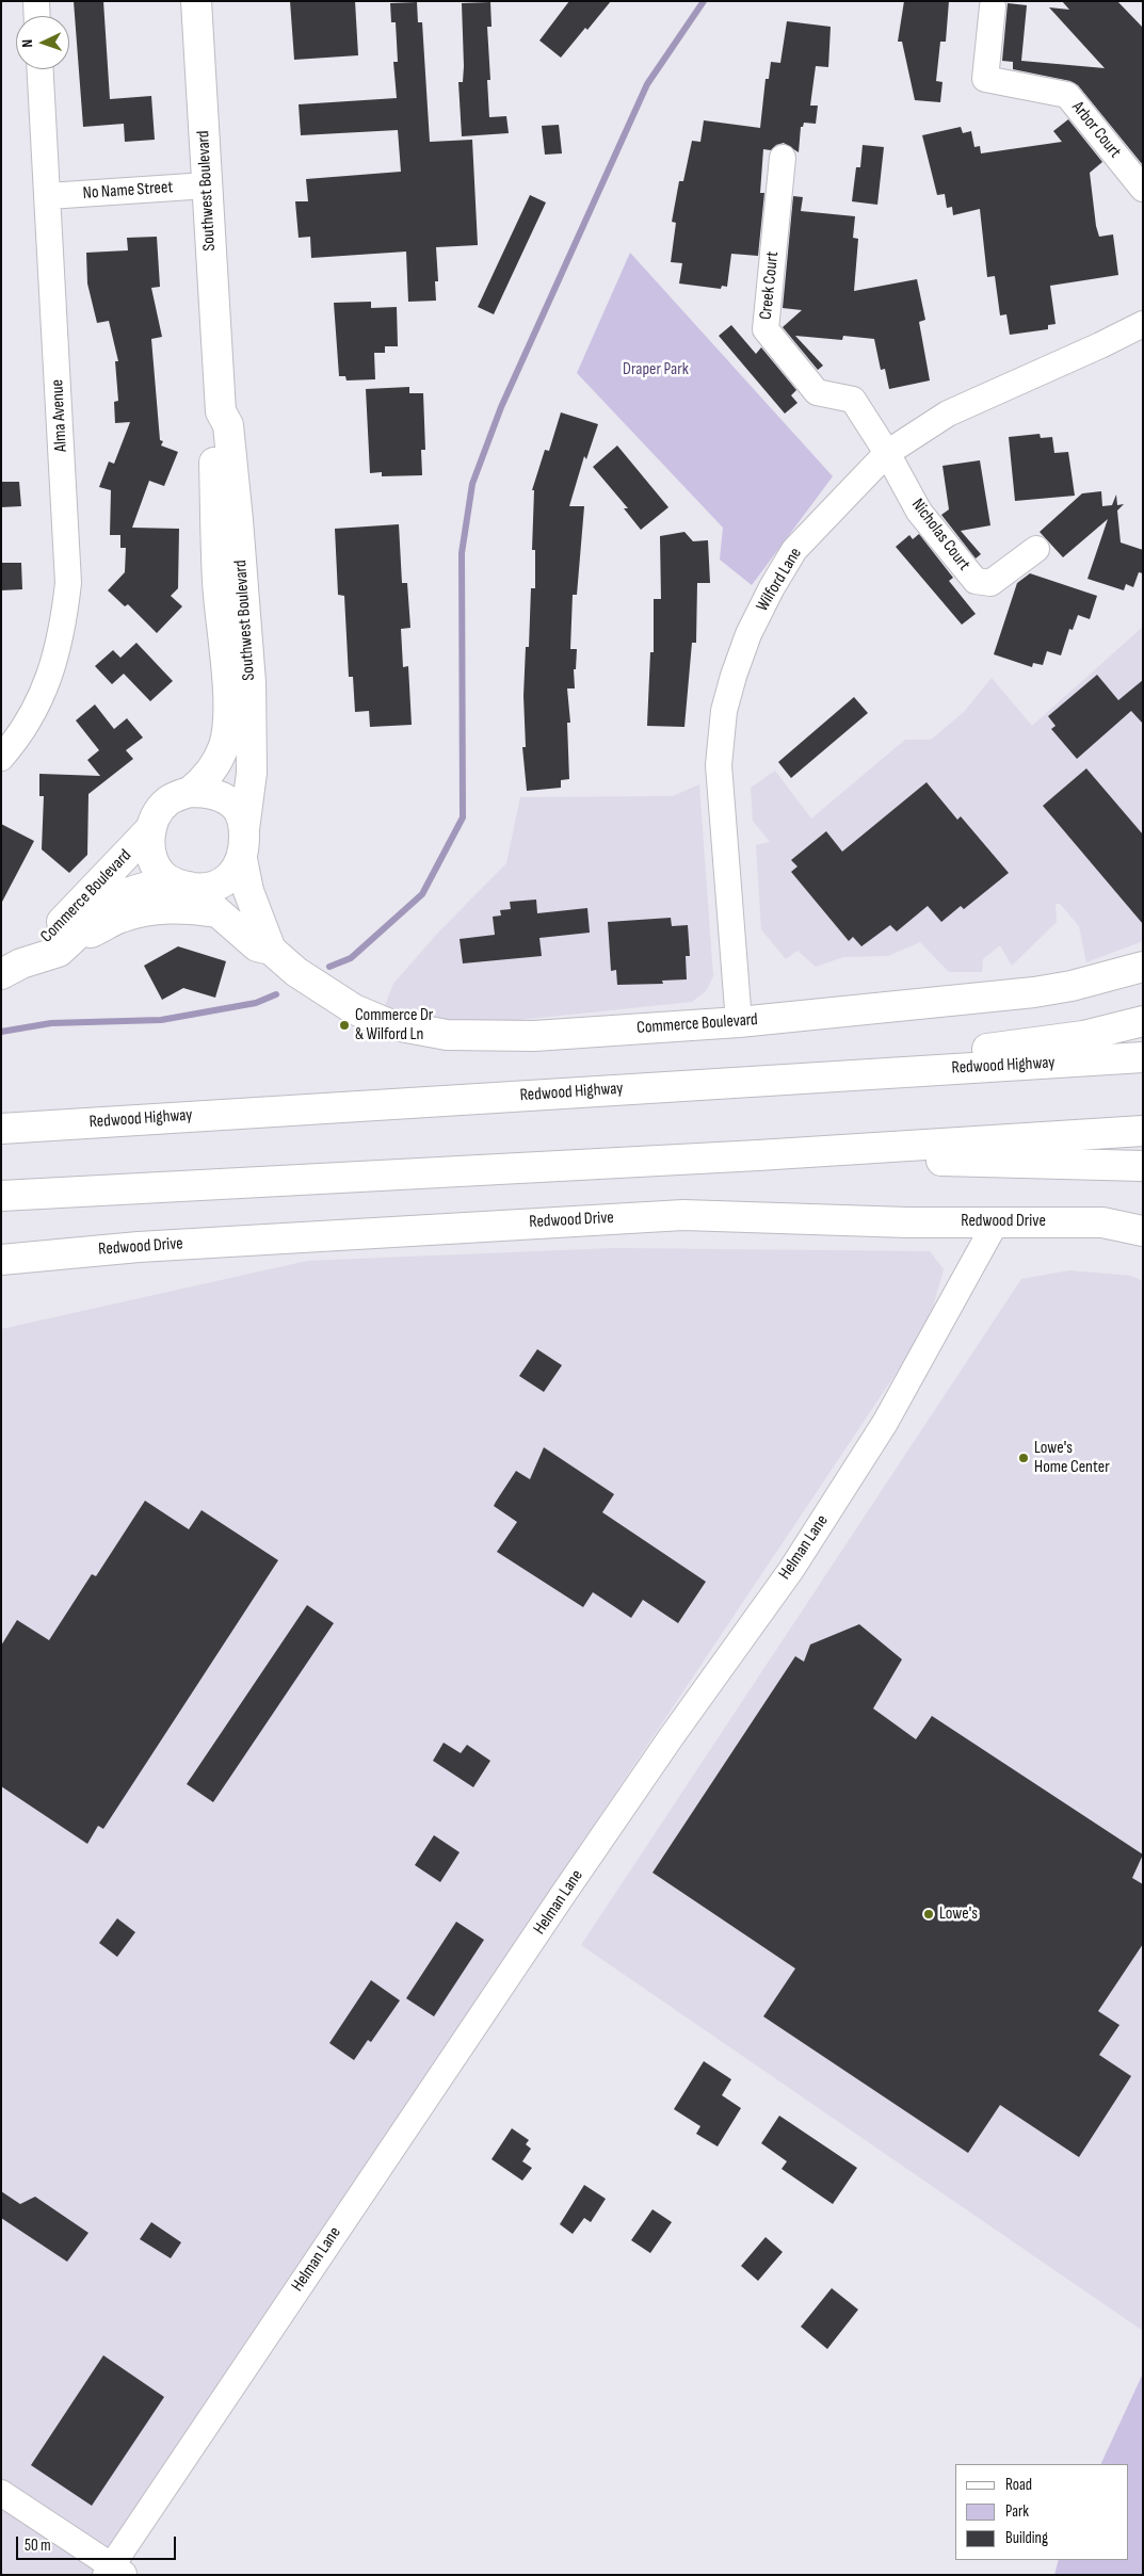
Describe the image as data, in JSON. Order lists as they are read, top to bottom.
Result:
{
  "streets": {
    "main road": [
      "Southwest Boulevard",
      "Commerce Boulevard",
      "Redwood Highway",
      "Redwood Drive"
    ],
    "street": [
      "Arbor Court",
      "No Name Street",
      "Creek Court",
      "Alma Avenue",
      "Nicholas Court",
      "Wilford Lane",
      "Helman Lane"
    ]
  },
  "crossings": [
    ["No Name Street", "Southwest Boulevard"],
    ["No Name Street", "Alma Avenue"],
    ["Southwest Boulevard", "Commerce Boulevard"],
    ["Creek Court", "Nicholas Court"],
    ["Creek Court", "Wilford Lane"],
    ["Nicholas Court", "Wilford Lane"],
    ["Wilford Lane", "Commerce Boulevard"],
    ["Redwood Drive", "Helman Lane"]
  ],
  "parks": ["Draper Park"],
  "places": ["Commerce Dr & Wilford Ln", "Lowe's Home Center", "Lowe's"],
  "legend": ["Road", "Park", "Building"],
  "scale_bar": "50 m",
  "north": "left"
}
